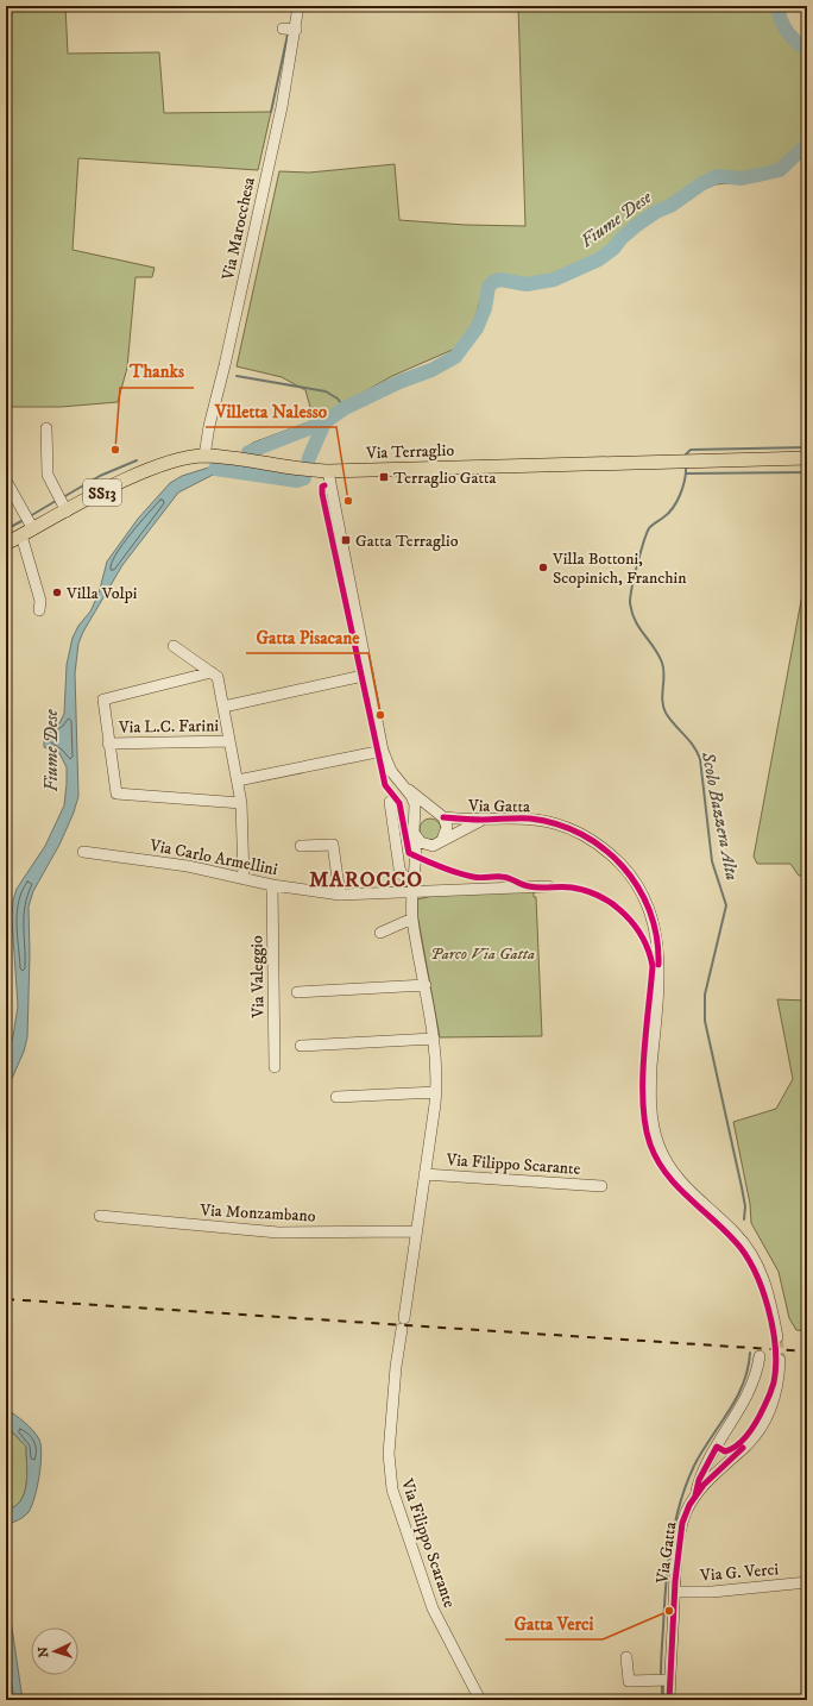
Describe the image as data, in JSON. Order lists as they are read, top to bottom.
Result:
{
  "streets": {
    "main road": ["Via Terraglio", "SS13"],
    "street": [
      "Via Marocchesa",
      "Via L.C. Farini",
      "Via Gatta",
      "Via Carlo Armellini",
      "Via Valeggio",
      "Via Filippo Scarante",
      "Via Monzambano",
      "Via G. Verci"
    ]
  },
  "crossings": [
    ["Via Marocchesa", "Via Terraglio"],
    ["Via Gatta", "Via Filippo Scarante"],
    ["Via Gatta", "Via G. Verci"],
    ["Via Carlo Armellini", "Via Valeggio"],
    ["Via Carlo Armellini", "Via Filippo Scarante"],
    ["Via Filippo Scarante", "Via Monzambano"]
  ],
  "districts": ["MAROCCO"],
  "water": ["Fiume Dese", "Scolo Bazzera Alta"],
  "parks": ["Parco Via Gatta"],
  "places": {
    "other": [
      "Thanks",
      "Villetta Nalesso",
      "Villa Bottoni, Scopinich, Franchin",
      "Villa Volpi",
      "Gatta Pisacane",
      "Gatta Verci"
    ],
    "transit": ["Terraglio Gatta", "Gatta Terraglio"]
  },
  "north": "left"
}
